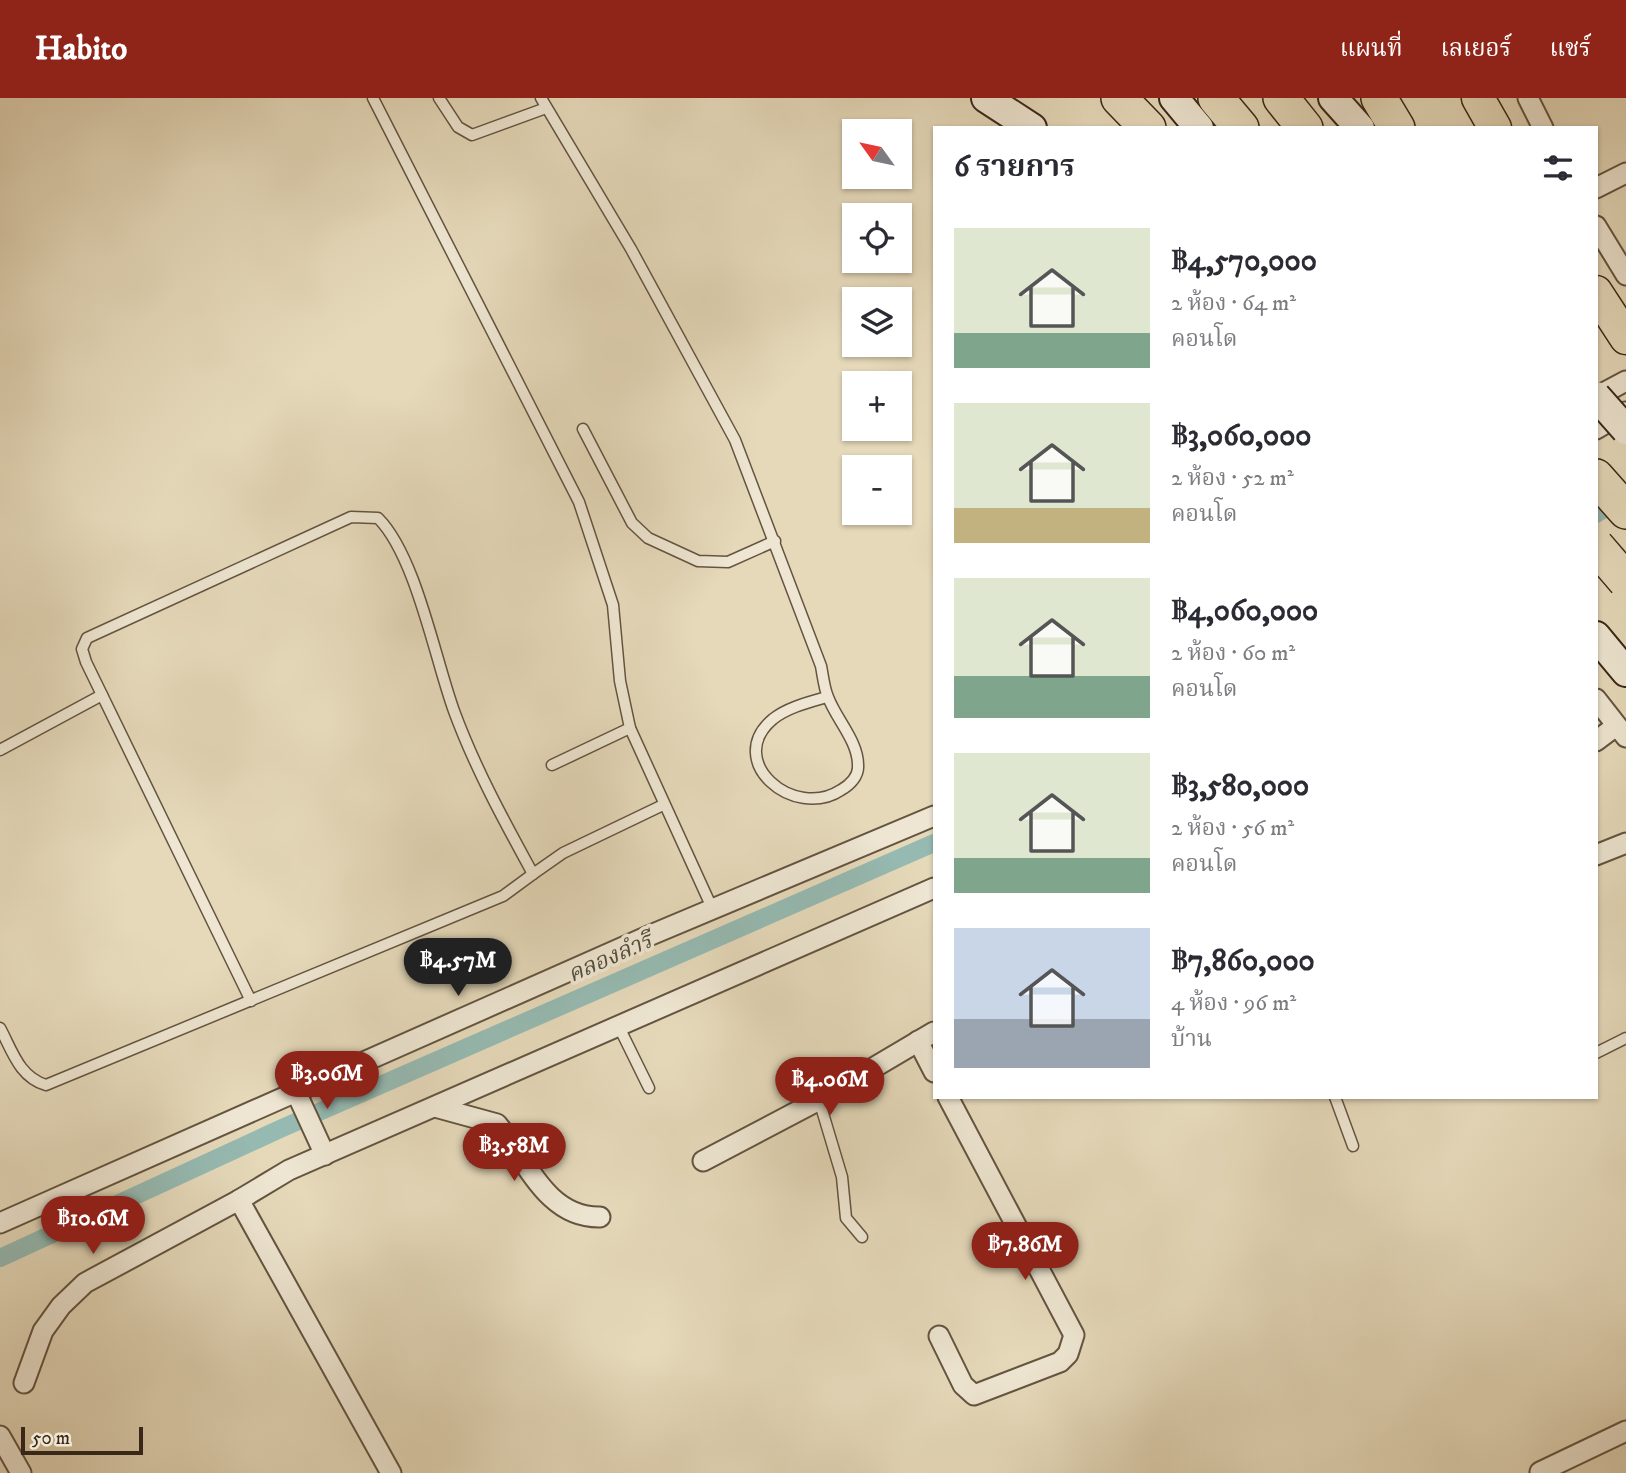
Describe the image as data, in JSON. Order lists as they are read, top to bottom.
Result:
{
  "water": ["คลองลำรี"],
  "scale_bar": "50 m",
  "north": "top left",
  "page": {
    "header": "Habito",
    "nav": ["แผนที่", "เลเยอร์", "แชร์"],
    "map_buttons": ["+", "−"],
    "heading": "6 รายการ",
    "list": [
      {
        "name": "฿4,570,000",
        "note": "2 ห้อง · 64 m² · คอนโด"
      },
      {
        "name": "฿3,060,000",
        "note": "2 ห้อง · 52 m² · คอนโด"
      },
      {
        "name": "฿4,060,000",
        "note": "2 ห้อง · 60 m² · คอนโด"
      },
      {
        "name": "฿3,580,000",
        "note": "2 ห้อง · 56 m² · คอนโด"
      },
      {
        "name": "฿7,860,000",
        "note": "4 ห้อง · 96 m² · บ้าน"
      }
    ],
    "price": [
      "฿4.57M",
      "฿3.06M",
      "฿4.06M",
      "฿3.58M",
      "฿10.6M",
      "฿7.86M"
    ],
    "scale": "50 m"
  }
}
